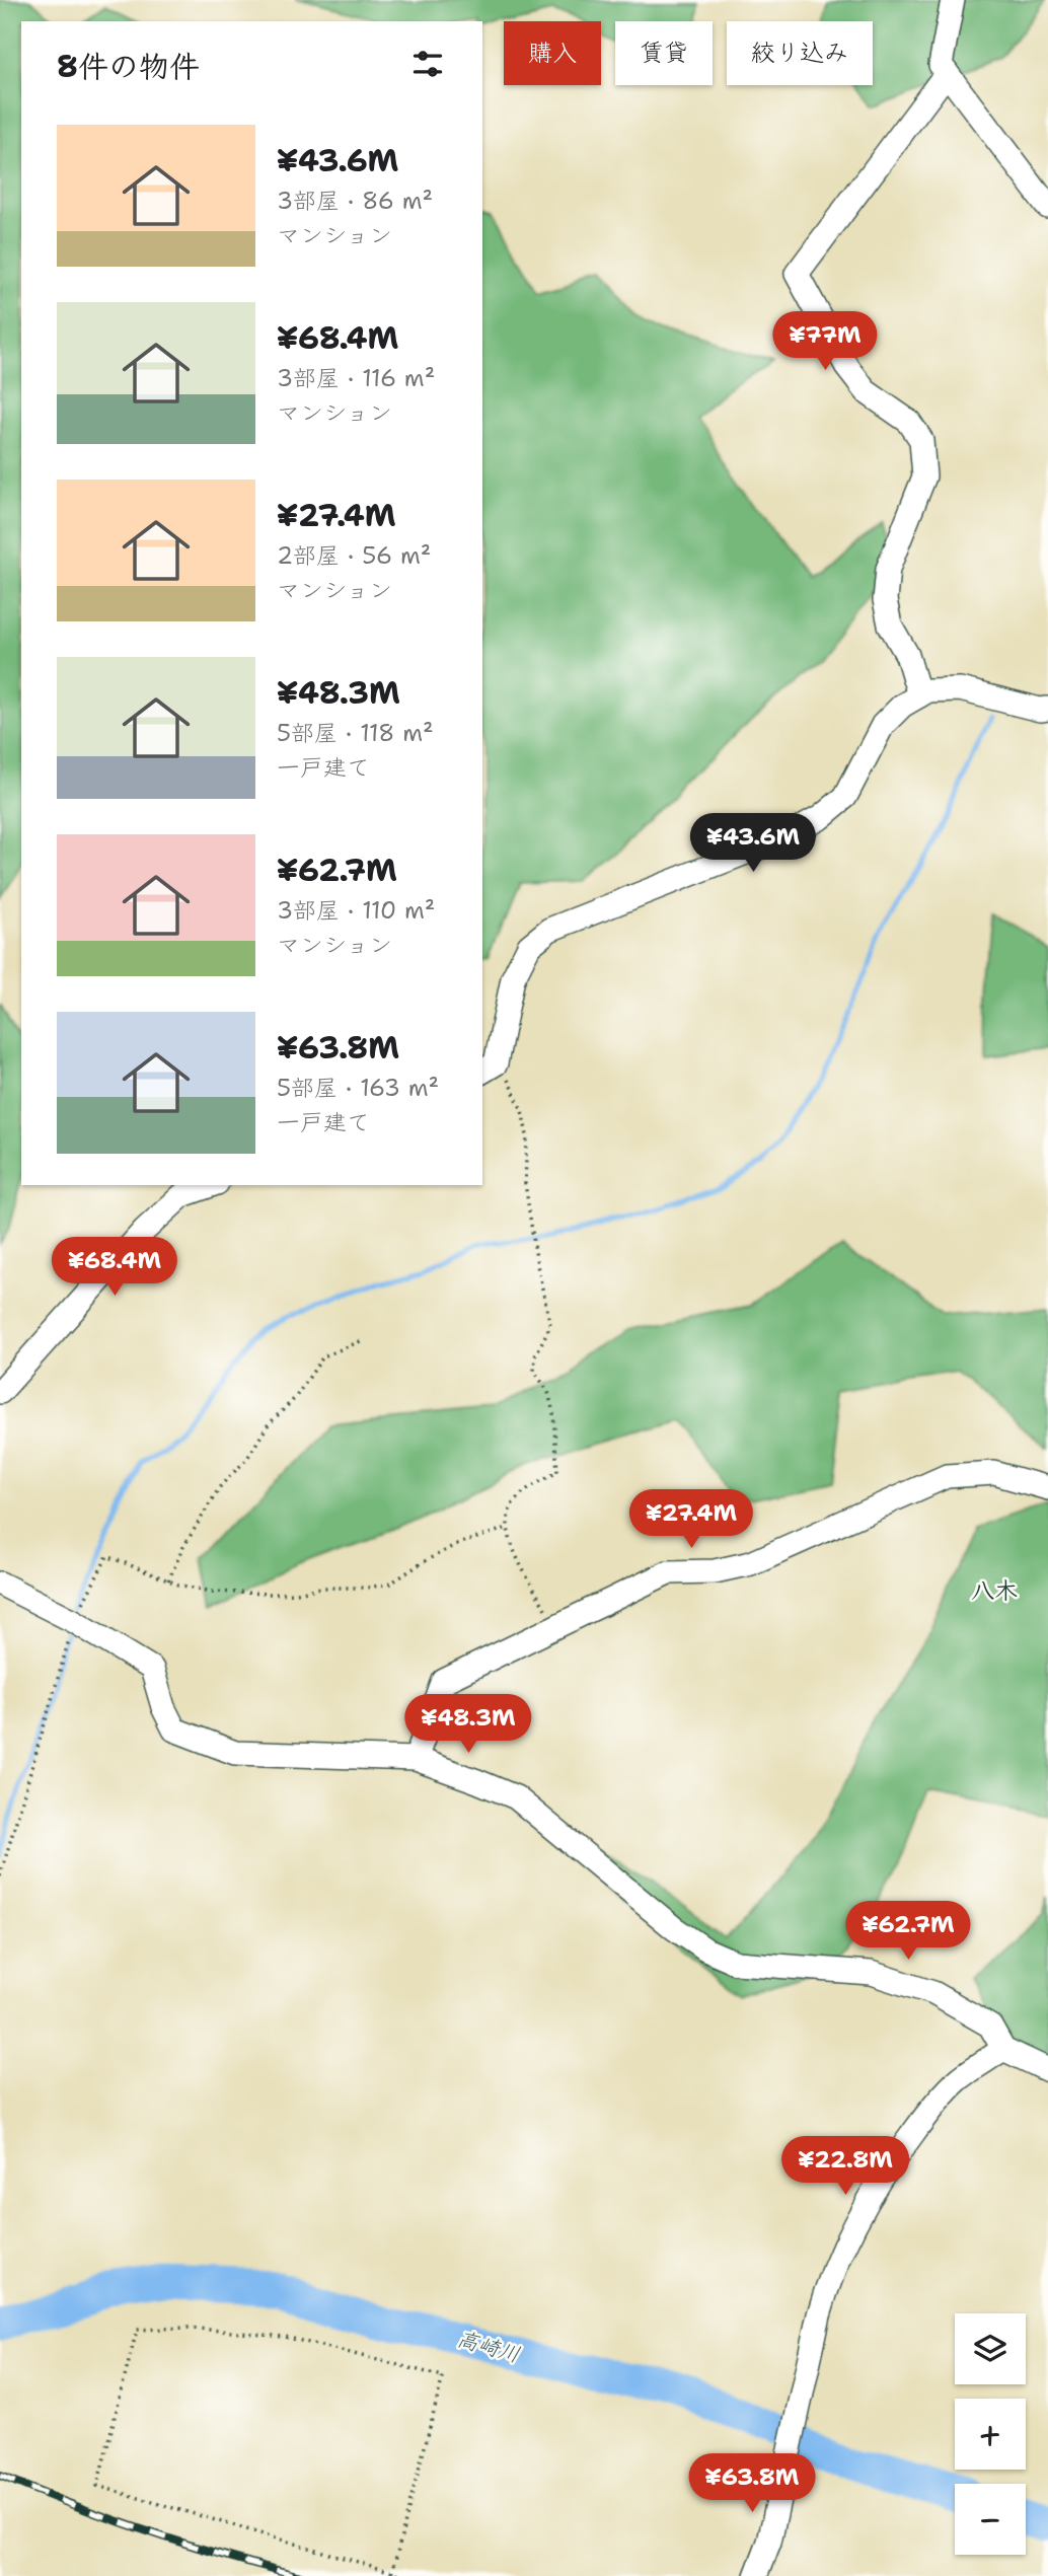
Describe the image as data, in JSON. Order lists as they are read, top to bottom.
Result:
{
  "districts": ["八木"],
  "water": ["高崎川"],
  "page": {
    "chip": ["購入", "賃貸", "絞り込み"],
    "heading": "8件の物件",
    "list": [
      {
        "name": "¥43.6M",
        "note": "3部屋 · 86 m² · マンション"
      },
      {
        "name": "¥68.4M",
        "note": "3部屋 · 116 m² · マンション"
      },
      {
        "name": "¥27.4M",
        "note": "2部屋 · 56 m² · マンション"
      },
      {
        "name": "¥48.3M",
        "note": "5部屋 · 118 m² · 一戸建て"
      },
      {
        "name": "¥62.7M",
        "note": "3部屋 · 110 m² · マンション"
      },
      {
        "name": "¥63.8M",
        "note": "5部屋 · 163 m² · 一戸建て"
      }
    ],
    "price": [
      "¥77M",
      "¥43.6M",
      "¥68.4M",
      "¥27.4M",
      "¥48.3M",
      "¥62.7M",
      "¥22.8M",
      "¥63.8M"
    ],
    "map_buttons": ["+", "−"]
  }
}
